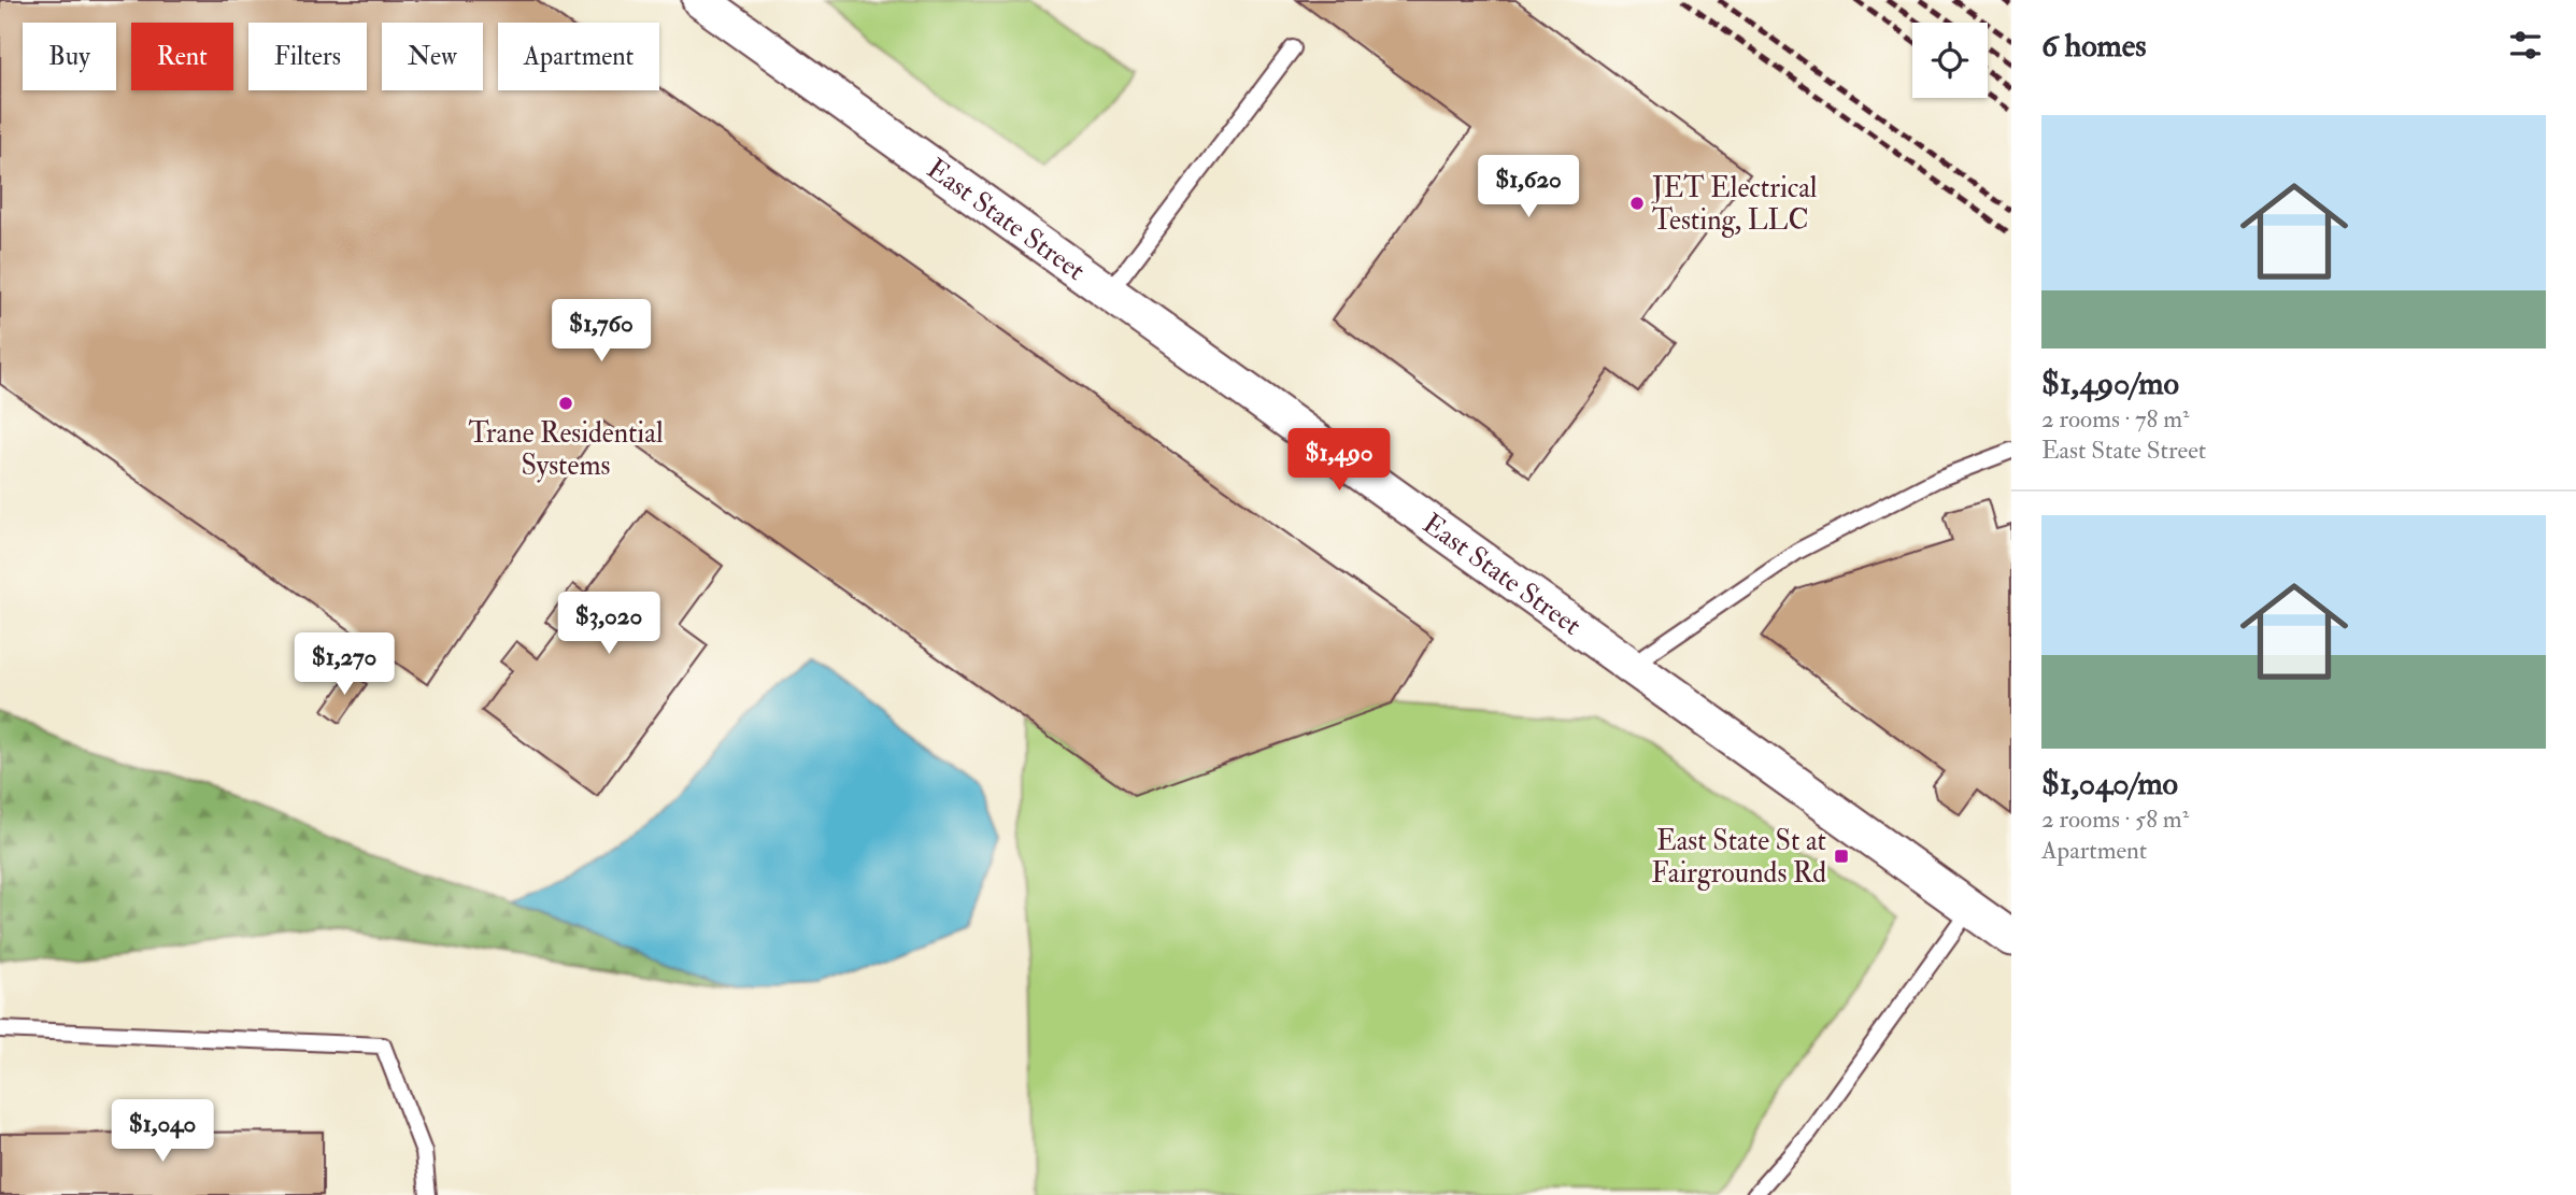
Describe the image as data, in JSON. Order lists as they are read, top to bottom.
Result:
{
  "streets": {
    "street": ["East State Street"]
  },
  "places": {
    "other": ["JET Electrical Testing, LLC", "Trane Residential Systems"],
    "transit": ["East State St at Fairgrounds Rd"]
  },
  "page": {
    "heading": "6 homes",
    "chip": [
      "Buy",
      "Rent",
      "Filters",
      "New",
      "Apartment"
    ],
    "list": [
      {
        "name": "$1,490/mo",
        "note": "2 rooms · 78 m² · East State Street"
      },
      {
        "name": "$1,040/mo",
        "note": "2 rooms · 58 m² · Apartment"
      }
    ],
    "price": [
      "$1,620",
      "$1,760",
      "$1,490",
      "$3,020",
      "$1,270",
      "$1,040"
    ]
  }
}
